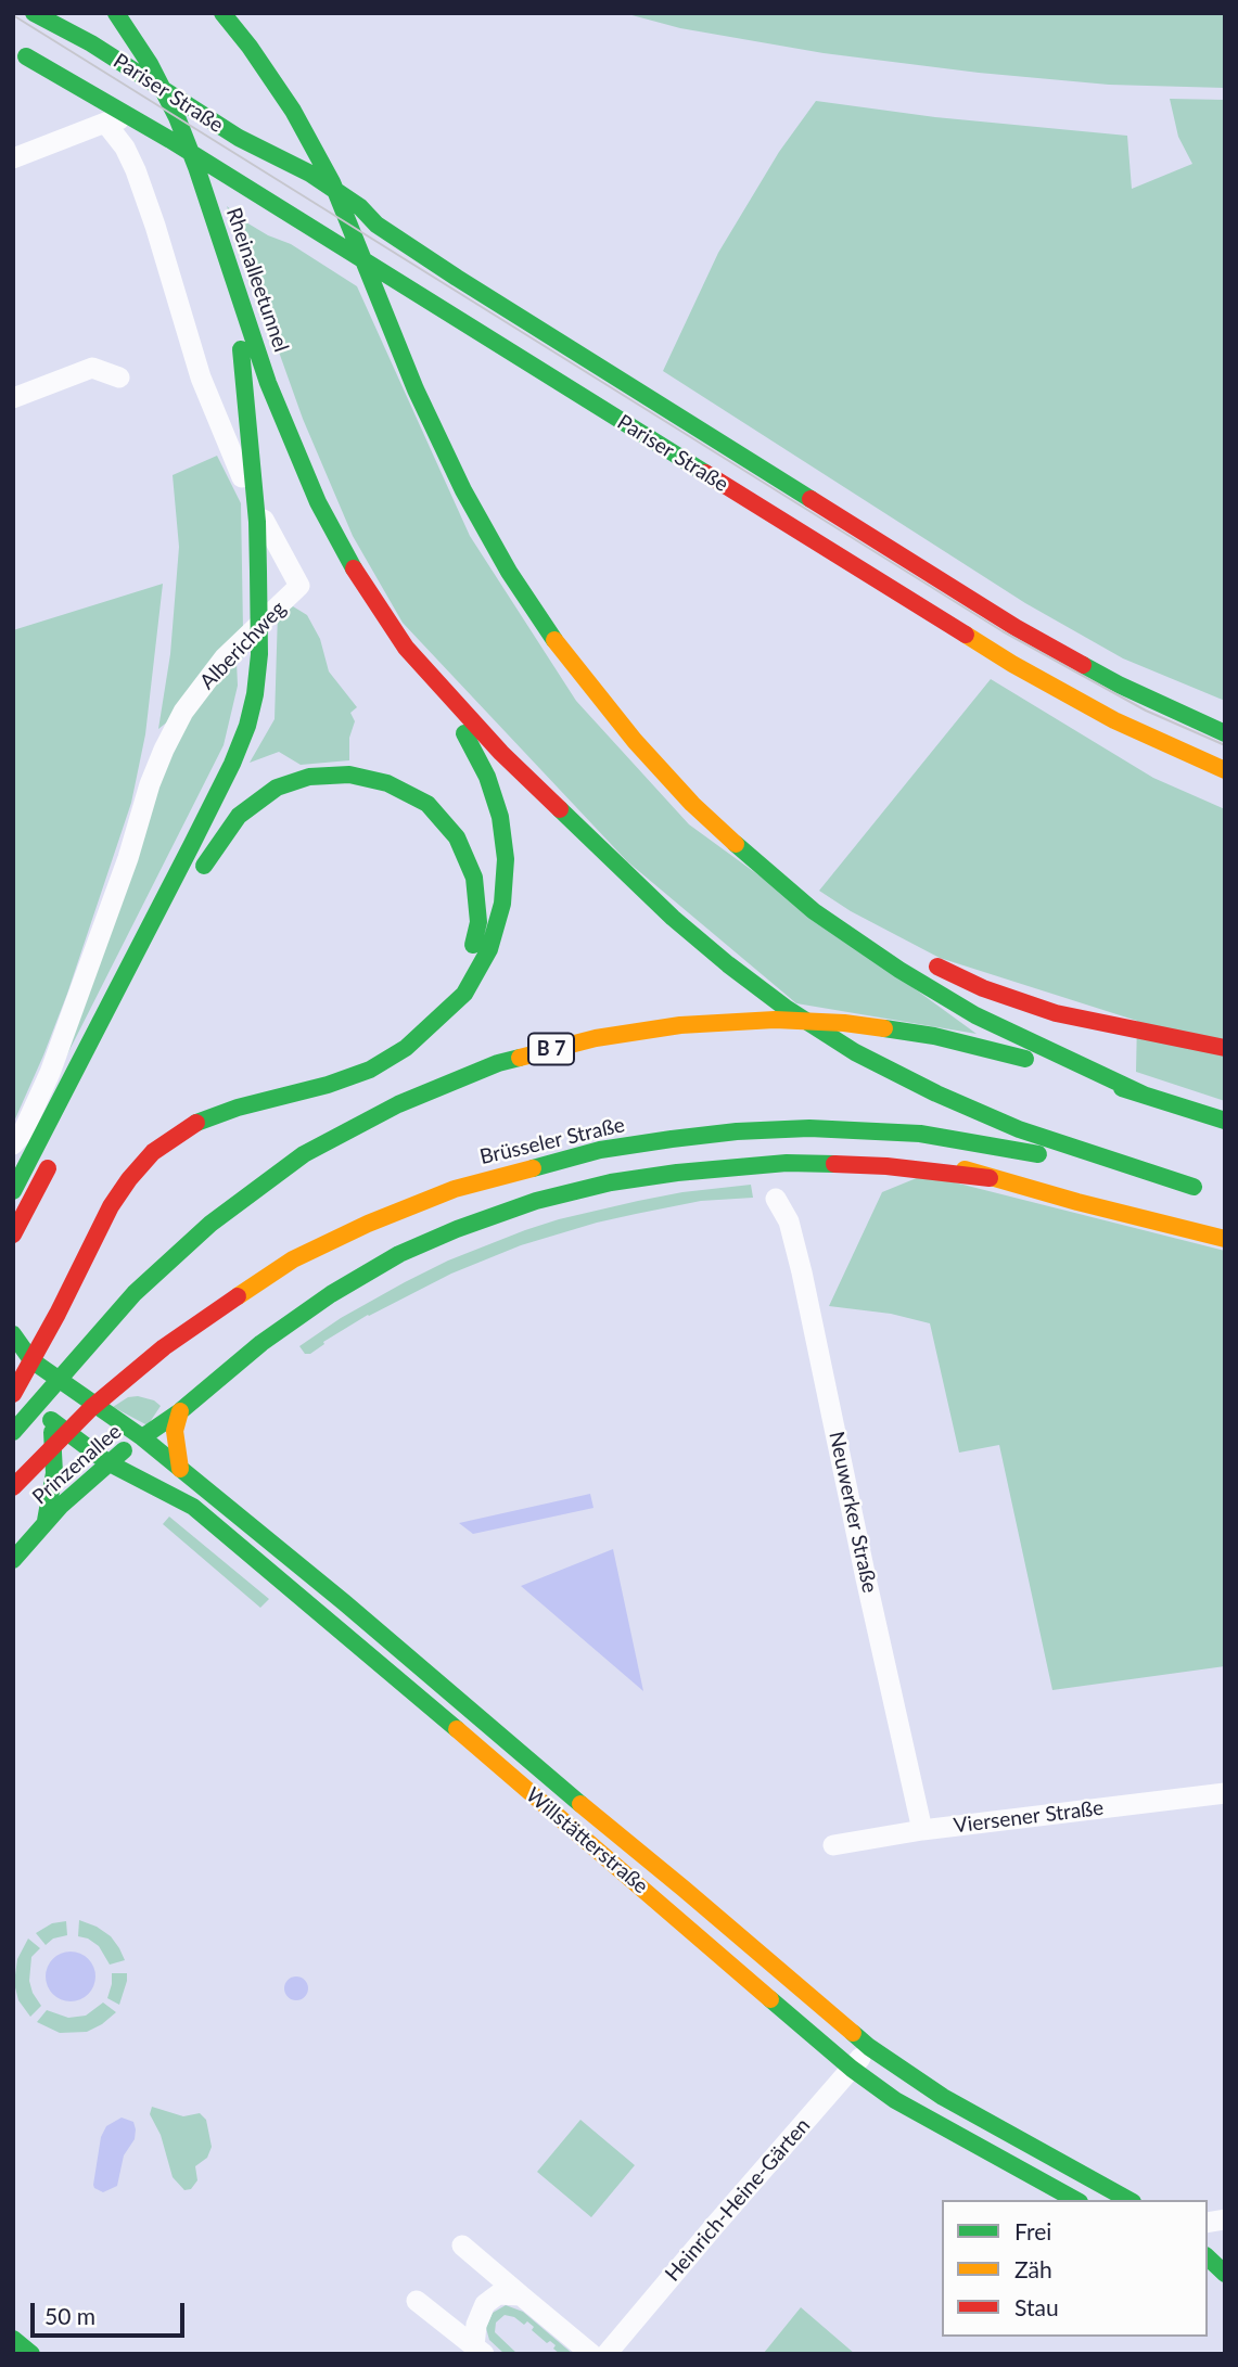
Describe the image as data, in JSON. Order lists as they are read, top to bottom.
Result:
{
  "streets": {
    "main road": [
      "Pariser Straße",
      "Rheinalleetunnel",
      "B 7",
      "Brüsseler Straße",
      "Prinzenallee",
      "Willstätterstraße"
    ],
    "street": [
      "Alberichweg",
      "Neuwerker Straße",
      "Viersener Straße",
      "Heinrich-Heine-Gärten"
    ]
  },
  "crossings": [
    ["Pariser Straße", "Alberichweg"],
    ["Rheinalleetunnel", "Brüsseler Straße"],
    ["Prinzenallee", "Willstätterstraße"],
    ["Neuwerker Straße", "Viersener Straße"],
    ["Willstätterstraße", "Heinrich-Heine-Gärten"]
  ],
  "legend": ["Frei", "Zäh", "Stau"],
  "scale_bar": "50 m"
}
